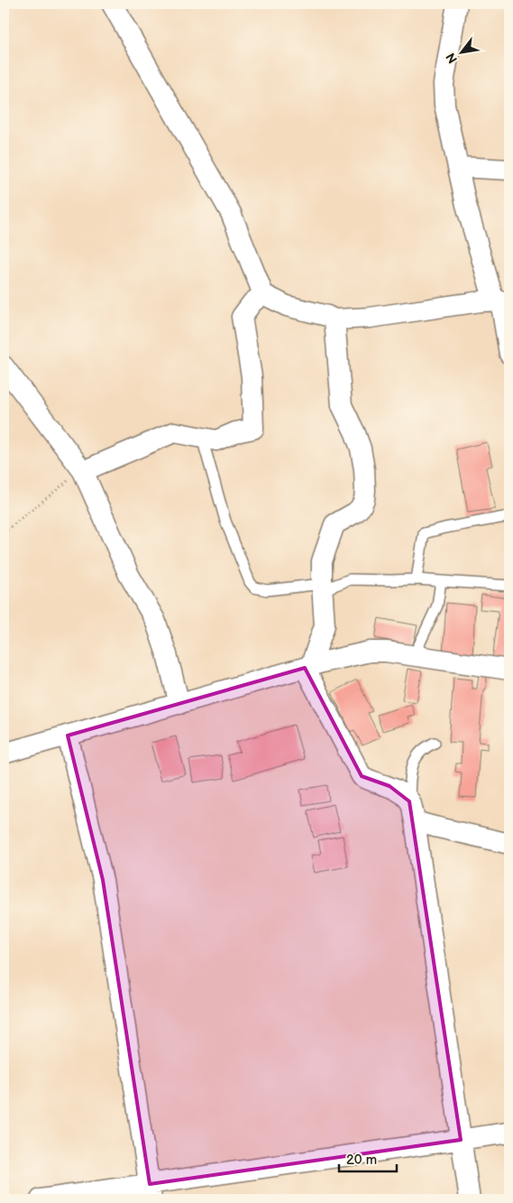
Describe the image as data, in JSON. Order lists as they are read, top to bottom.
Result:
{
  "scale_bar": "20 m",
  "north": "bottom left"
}
